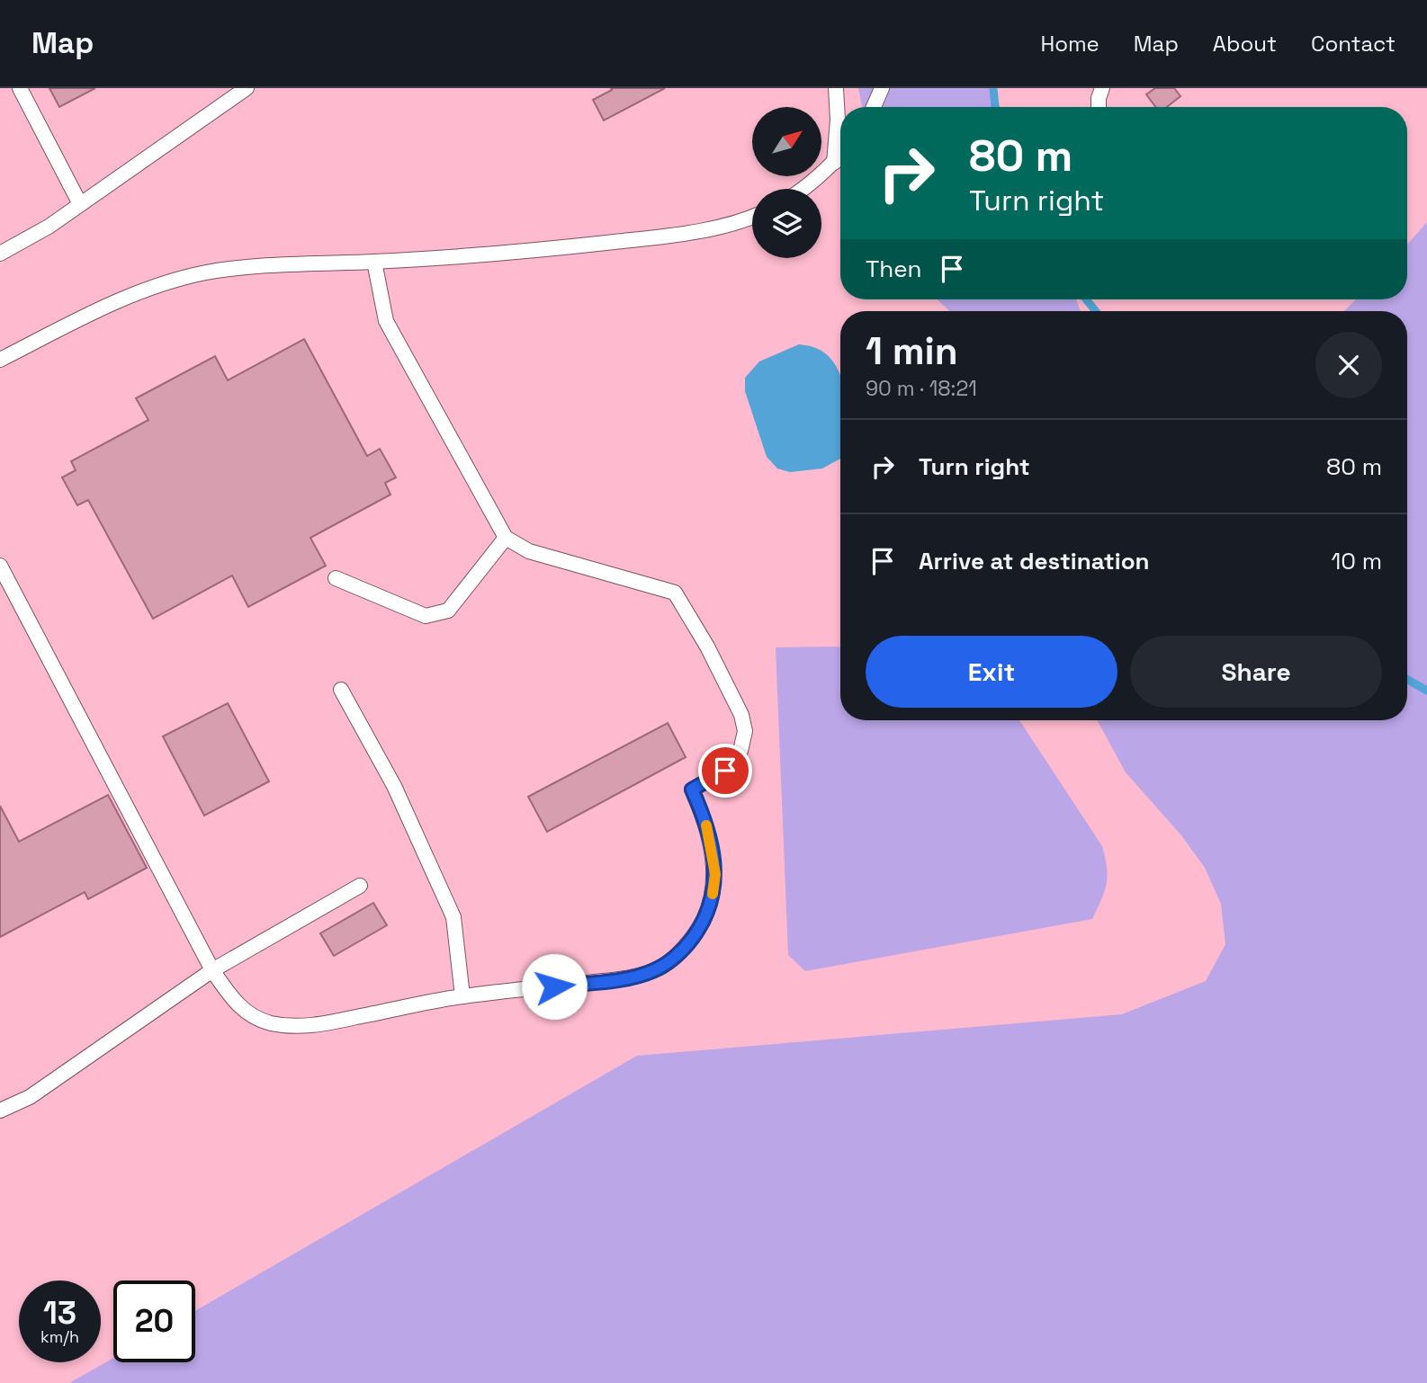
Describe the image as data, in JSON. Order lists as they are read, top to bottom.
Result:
{
  "north": "top right",
  "page": {
    "header": "Map",
    "nav": [
      "Home",
      "Map",
      "About",
      "Contact"
    ],
    "turn": ["80 m", "Turn right"],
    "then": "Then",
    "heading": ["1 min", "90 m · 18:21"],
    "list": [
      {
        "name": "Turn right",
        "value": "80 m"
      },
      {
        "name": "Arrive at destination",
        "value": "10 m"
      }
    ],
    "buttons": ["Exit", "Share"],
    "speed": "13 km/h",
    "limit": "20"
  }
}
